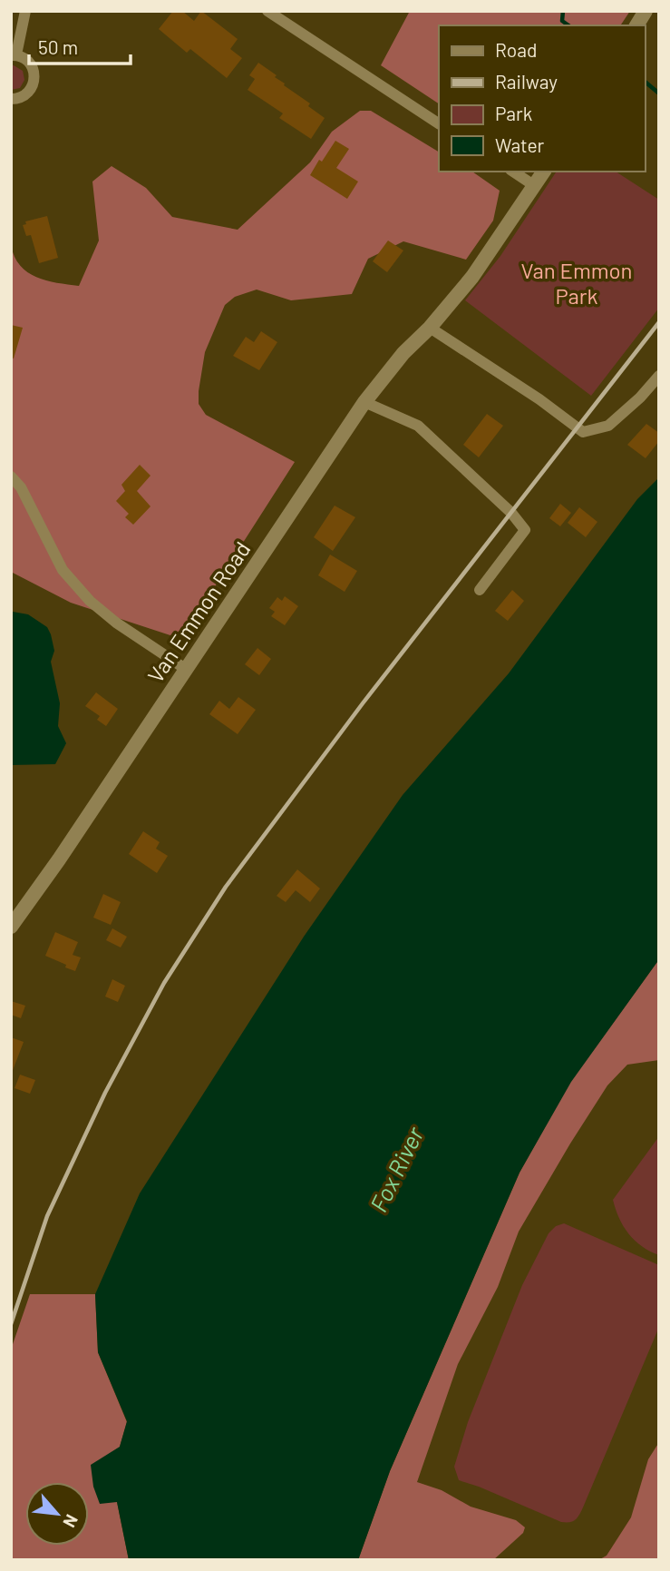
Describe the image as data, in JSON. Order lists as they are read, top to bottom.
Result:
{
  "streets": {
    "street": ["Van Emmon Road"]
  },
  "water": ["Fox River"],
  "parks": ["Van Emmon Park"],
  "legend": [
    "Road",
    "Railway",
    "Park",
    "Water"
  ],
  "scale_bar": "50 m",
  "north": "bottom right"
}
